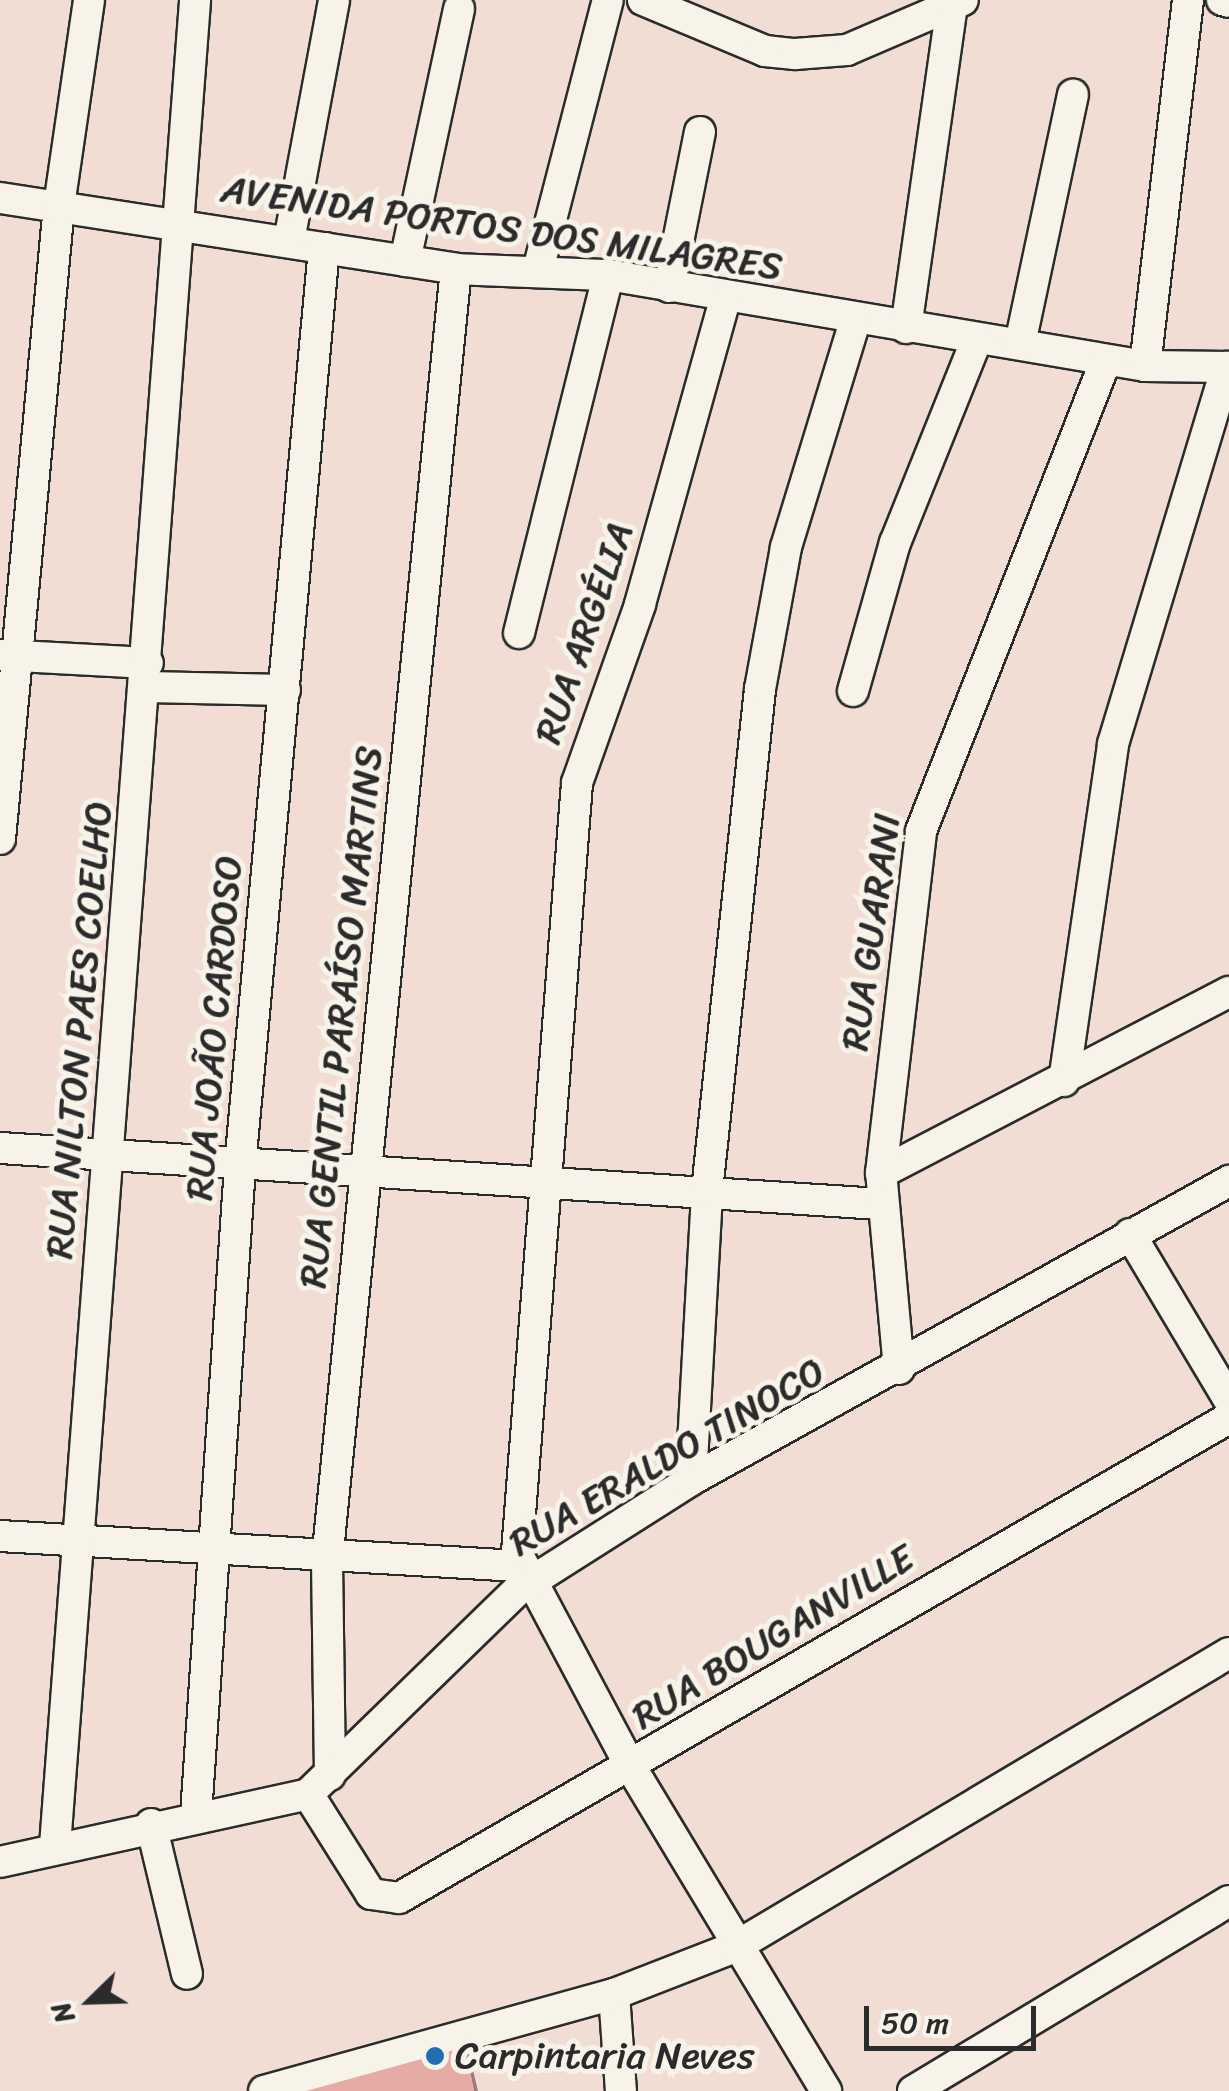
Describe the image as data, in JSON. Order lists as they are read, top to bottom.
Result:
{
  "streets": {
    "street": [
      "AVENIDA PORTOS DOS MILAGRES",
      "RUA ARGÉLIA",
      "RUA GUARANI",
      "RUA GENTIL PARAÍSO MARTINS",
      "RUA JOÃO CARDOSO",
      "RUA NILTON PAES COELHO",
      "RUA ERALDO TINOCO",
      "RUA BOUGANVILLE"
    ]
  },
  "crossings": [
    ["AVENIDA PORTOS DOS MILAGRES", "RUA ARGÉLIA"],
    ["AVENIDA PORTOS DOS MILAGRES", "RUA GUARANI"],
    ["AVENIDA PORTOS DOS MILAGRES", "RUA GENTIL PARAÍSO MARTINS"],
    ["AVENIDA PORTOS DOS MILAGRES", "RUA JOÃO CARDOSO"],
    ["AVENIDA PORTOS DOS MILAGRES", "RUA NILTON PAES COELHO"],
    ["RUA ARGÉLIA", "RUA ERALDO TINOCO"],
    ["RUA GUARANI", "RUA ERALDO TINOCO"],
    ["RUA GENTIL PARAÍSO MARTINS", "RUA ERALDO TINOCO"],
    ["RUA GENTIL PARAÍSO MARTINS", "RUA BOUGANVILLE"],
    ["RUA ERALDO TINOCO", "RUA BOUGANVILLE"]
  ],
  "places": ["Carpintaria Neves"],
  "scale_bar": "50 m",
  "north": "bottom left"
}
